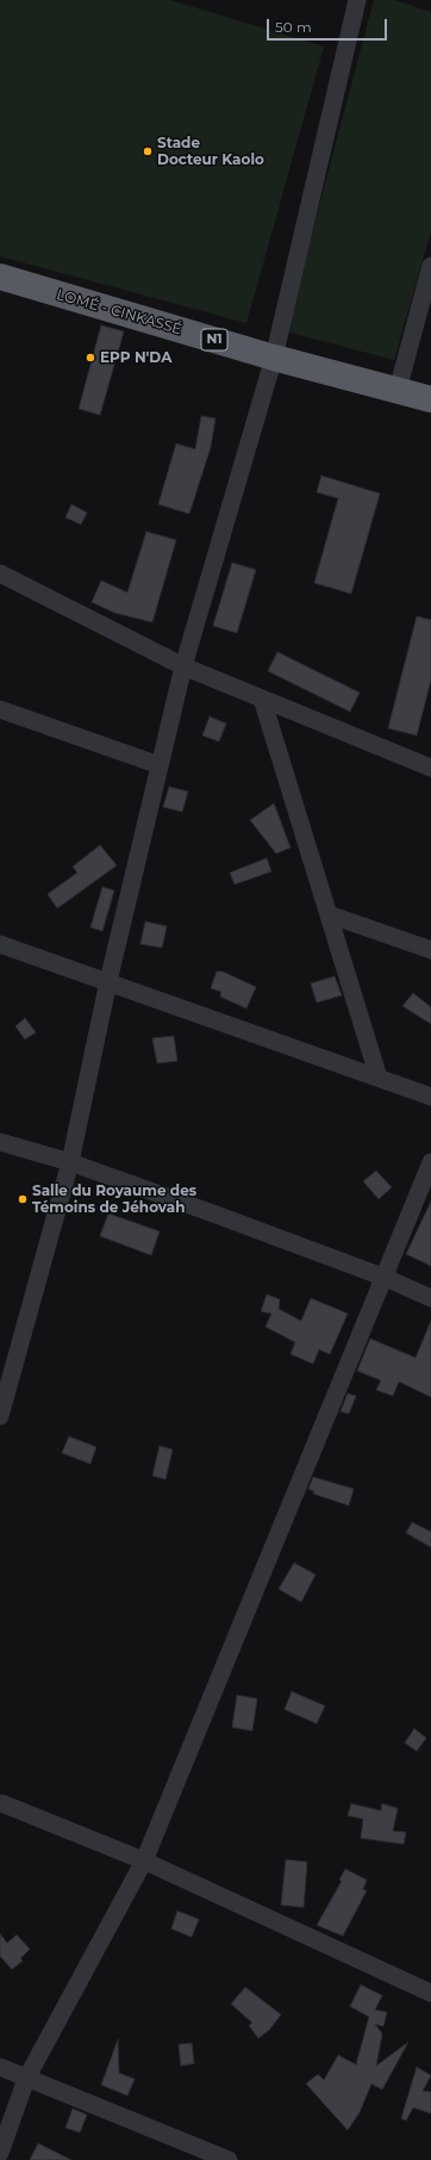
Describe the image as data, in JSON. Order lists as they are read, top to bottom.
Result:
{
  "streets": {
    "highway": ["LOMÉ - CINKASSÉ", "N1"]
  },
  "places": ["Stade Docteur Kaolo", "EPP N'DA", "Salle du Royaume des Témoins de Jéhovah"],
  "scale_bar": "50 m"
}
